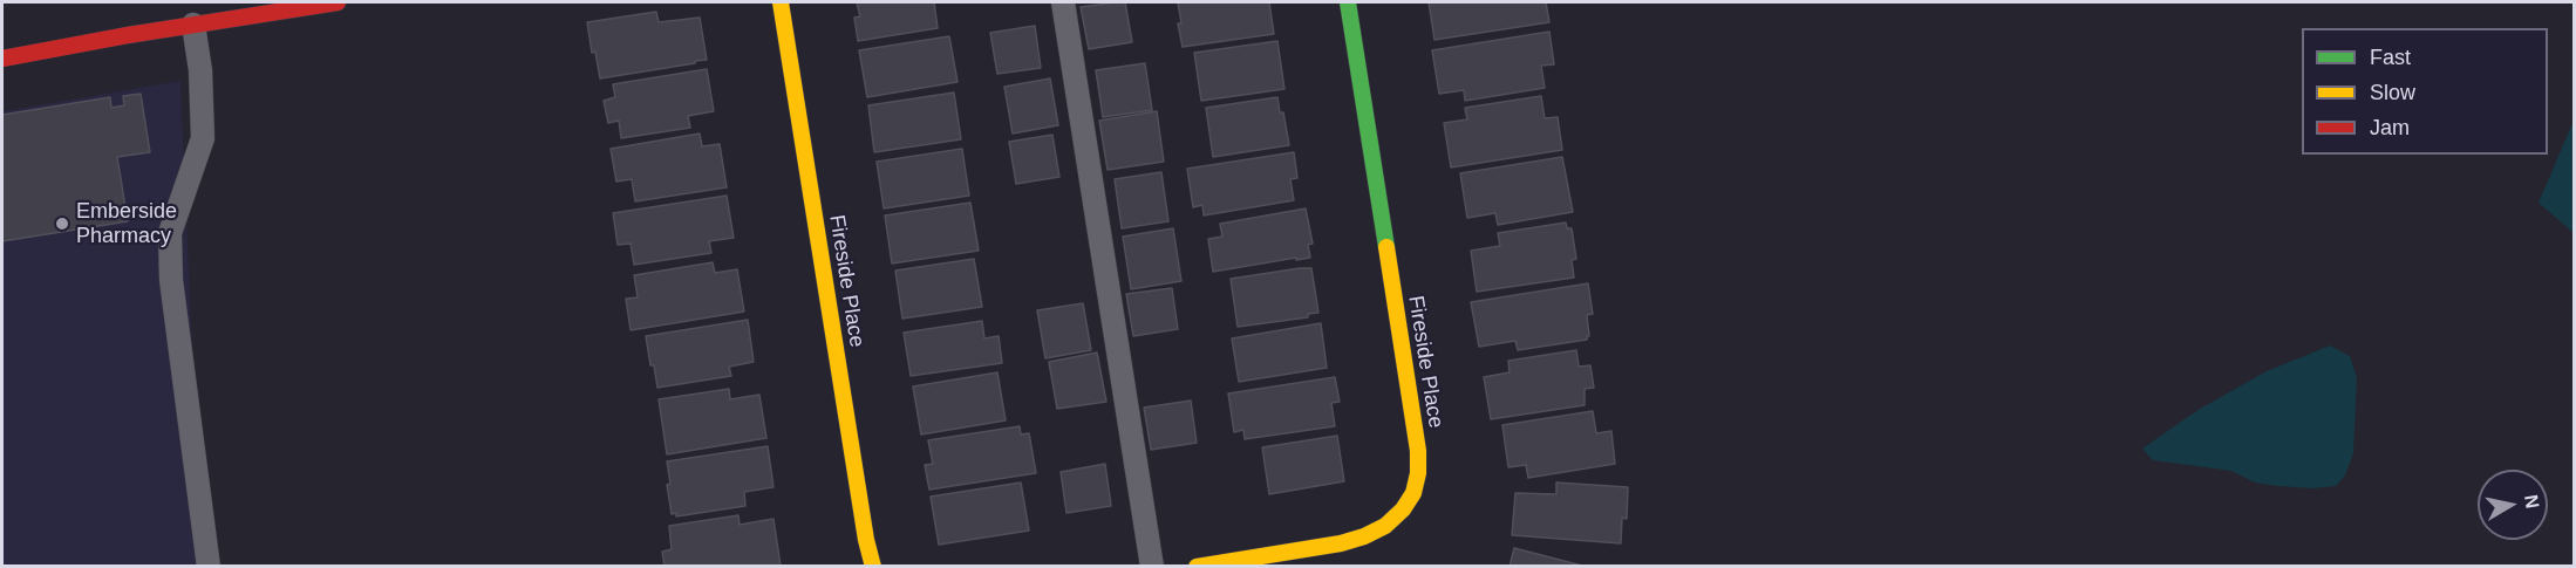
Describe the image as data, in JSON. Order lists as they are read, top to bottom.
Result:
{
  "streets": {
    "street": ["Fireside Place"]
  },
  "places": ["Emberside Pharmacy"],
  "legend": ["Fast", "Slow", "Jam"],
  "north": "right"
}
